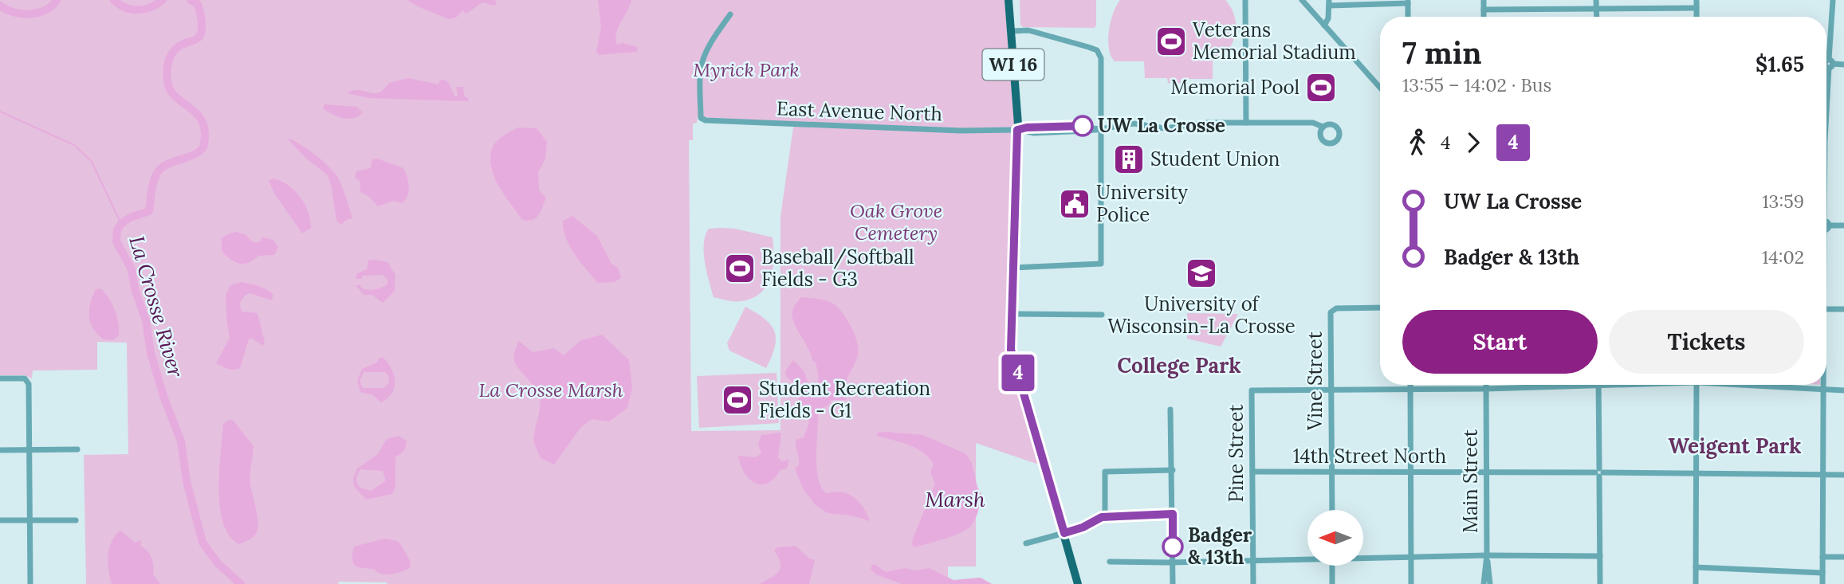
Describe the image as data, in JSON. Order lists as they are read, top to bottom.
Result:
{
  "streets": {
    "main road": ["WI 16"],
    "street": [
      "East Avenue North",
      "Vine Street",
      "Pine Street",
      "14th Street North",
      "Main Street"
    ]
  },
  "crossings": [
    ["WI 16", "East Avenue North"],
    ["Vine Street", "Pine Street"],
    ["Vine Street", "14th Street North"],
    ["Pine Street", "14th Street North"],
    ["14th Street North", "Main Street"]
  ],
  "districts": ["College Park", "Weigent Park"],
  "water": ["La Crosse River", "Marsh"],
  "parks": ["Myrick Park", "Oak Grove Cemetery", "La Crosse Marsh"],
  "places": {
    "sports": [
      "Veterans Memorial Stadium",
      "Memorial Pool",
      "Baseball/Softball Fields - G3",
      "Student Recreation Fields - G1"
    ],
    "other": ["UW La Crosse", "Badger & 13th"],
    "building": ["Student Union"],
    "public building": ["University Police"],
    "school or university": ["University of Wisconsin-La Crosse"]
  },
  "lines": ["bus line 4"],
  "north": "left",
  "page": {
    "on_map": "4",
    "heading": ["7 min", "13:55 – 14:02 · Bus", "$1.65"],
    "legs": ["4", "4"],
    "list": [
      {
        "name": "UW La Crosse",
        "value": "13:59"
      },
      {
        "name": "Badger & 13th",
        "value": "14:02"
      }
    ],
    "buttons": ["Start", "Tickets"]
  }
}
